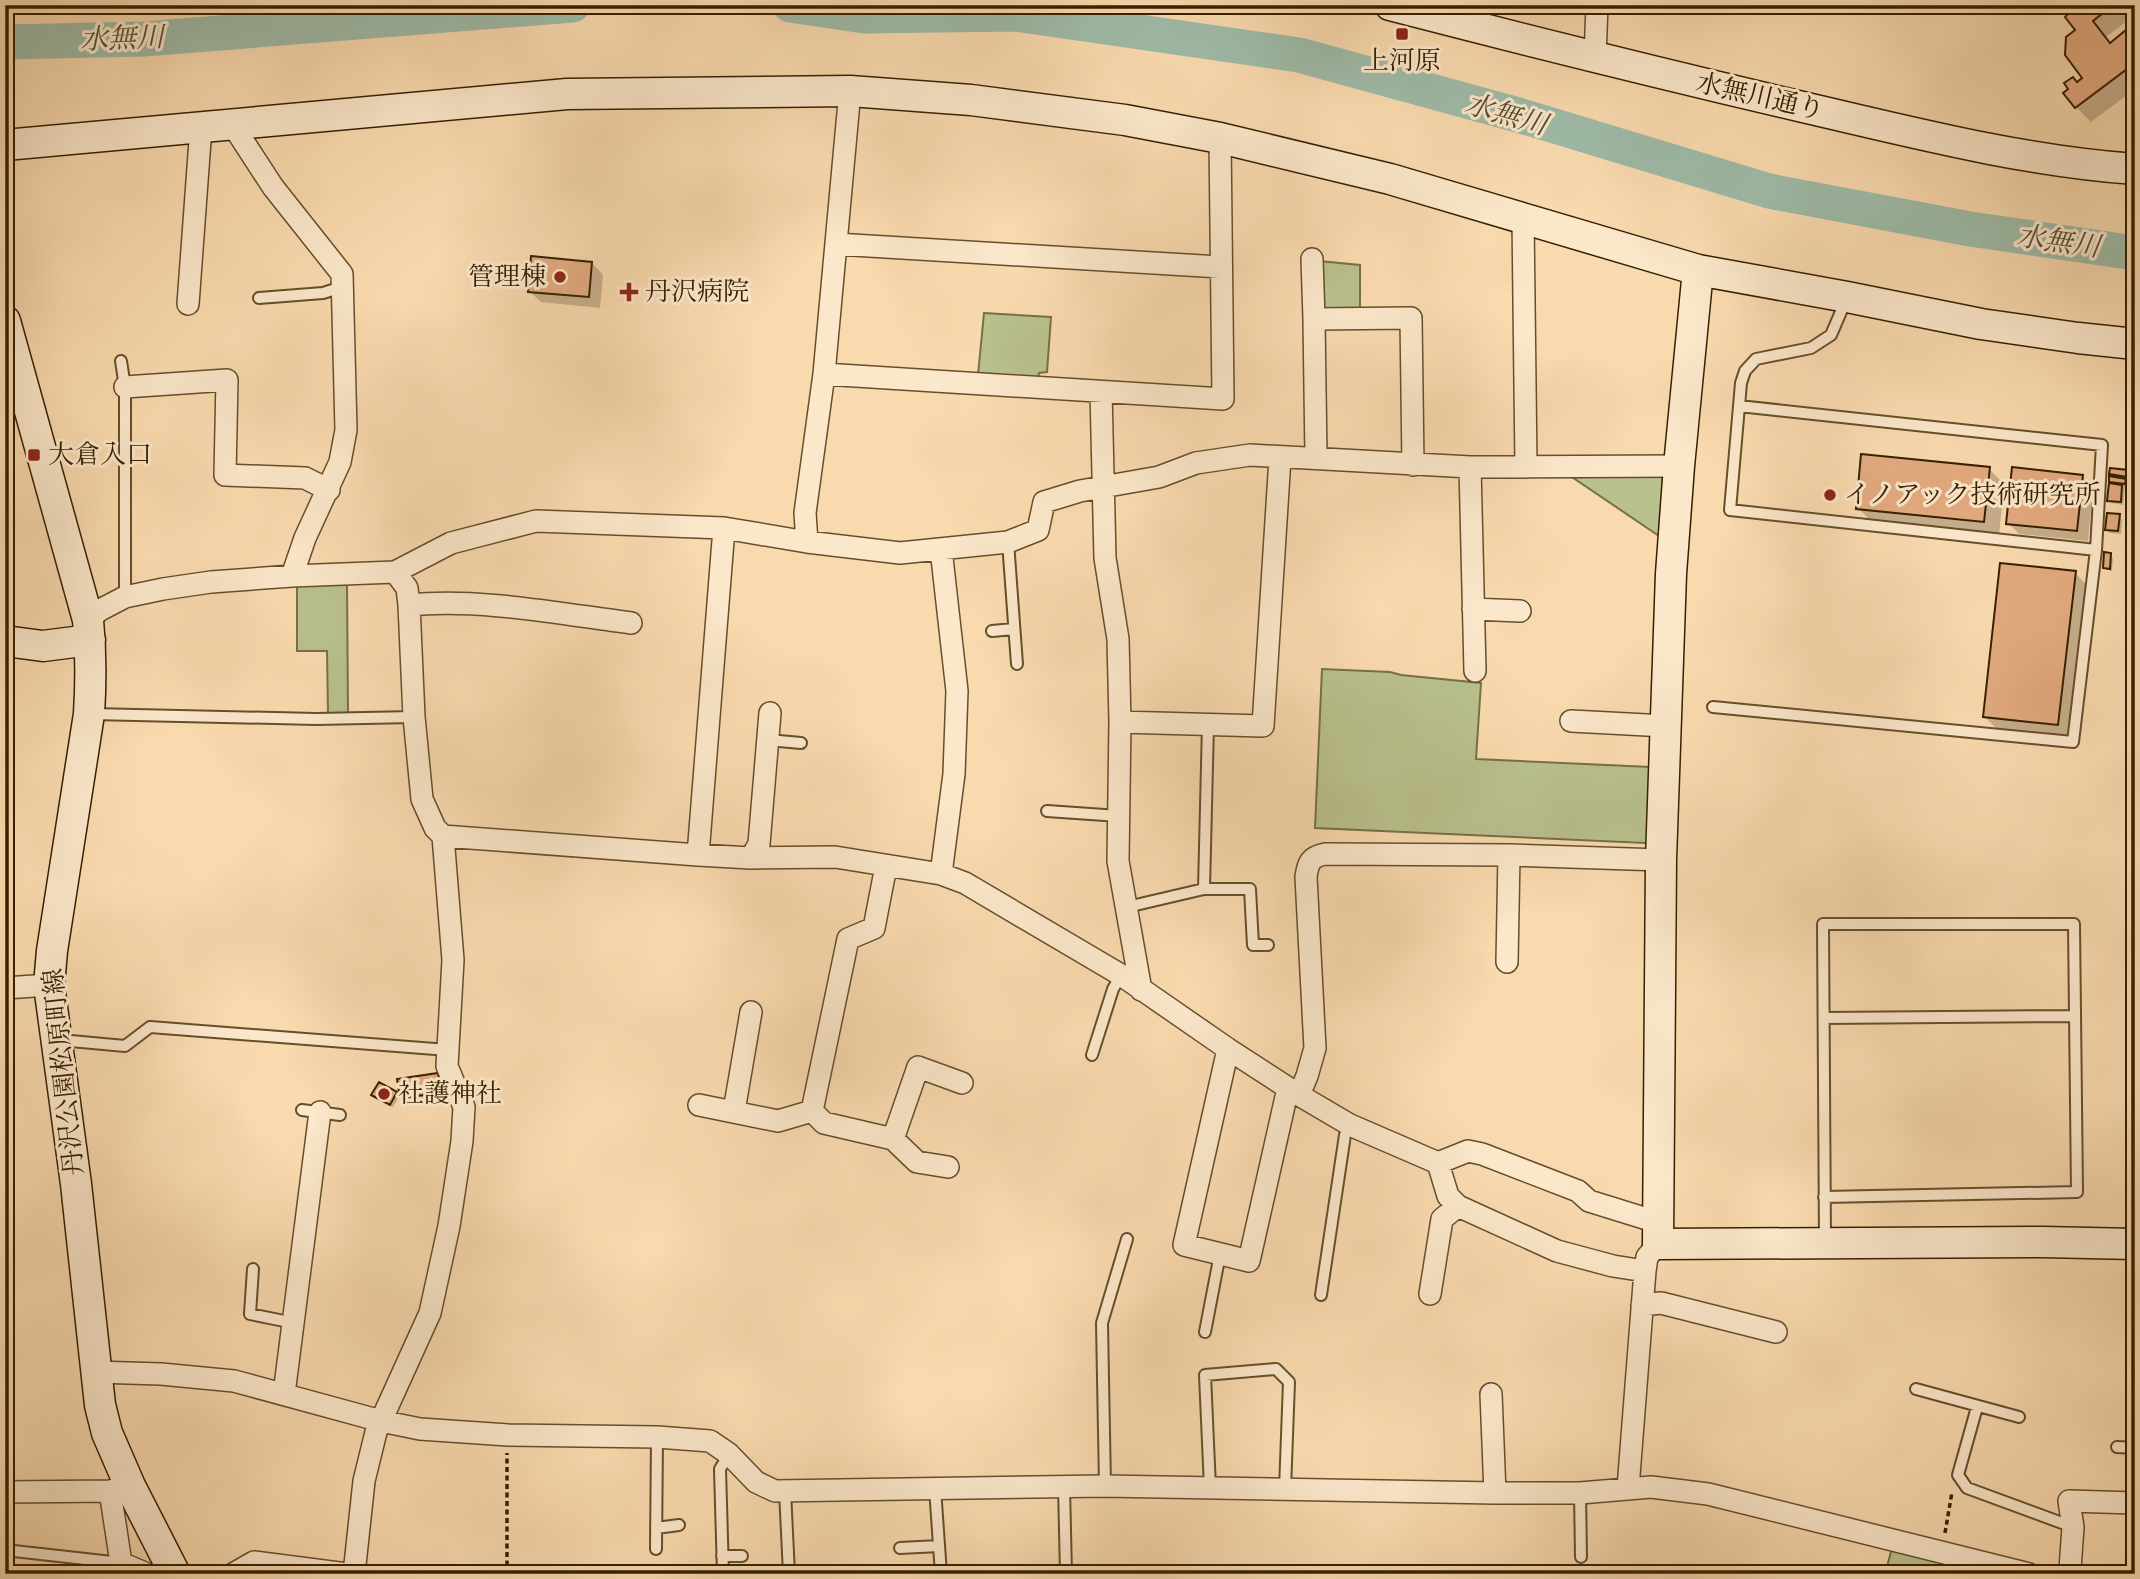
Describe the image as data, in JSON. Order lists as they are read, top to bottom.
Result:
{
  "streets": {
    "street": ["水無川通り", "丹沢公園松原町線"]
  },
  "water": ["水無川"],
  "places": {
    "transit": ["上河原", "大倉入口"],
    "other": ["管理棟", "イノアック技術研究所", "社護神社"],
    "health": ["丹沢病院"]
  }
}
